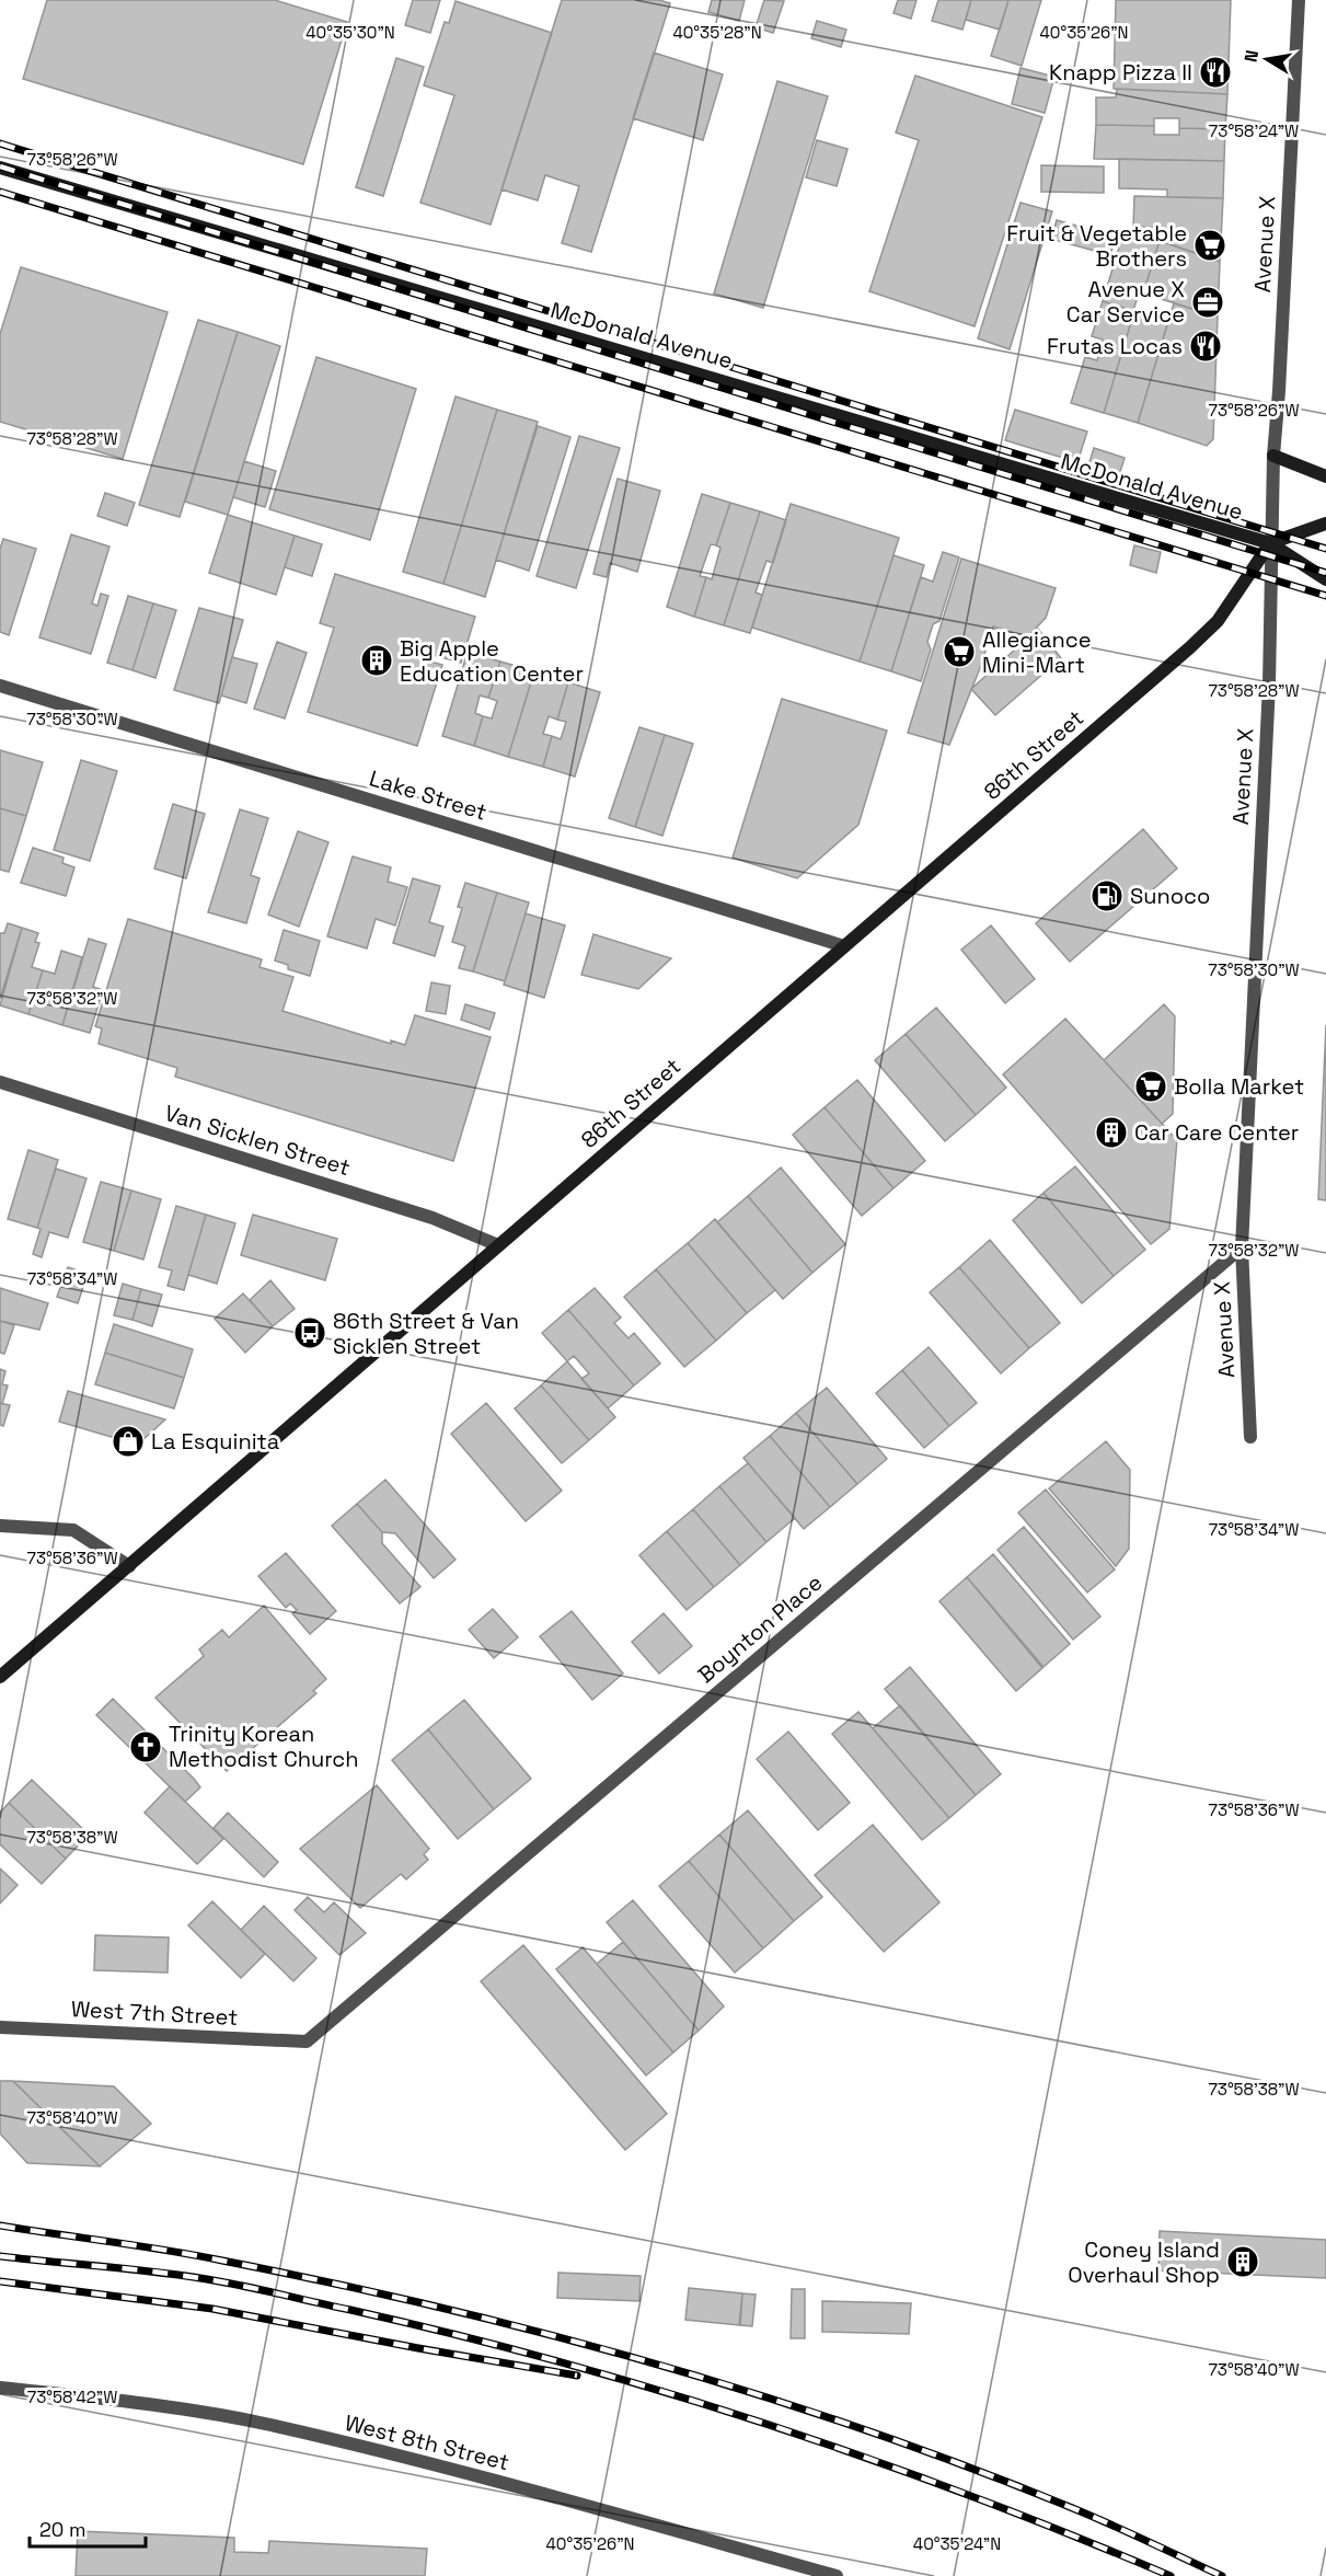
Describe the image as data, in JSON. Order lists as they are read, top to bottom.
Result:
{
  "streets": {
    "main road": ["McDonald Avenue", "86th Street"],
    "street": [
      "Avenue X",
      "Lake Street",
      "Van Sicklen Street",
      "Boynton Place",
      "West 7th Street",
      "West 8th Street"
    ]
  },
  "crossings": [
    ["Avenue X", "McDonald Avenue"],
    ["Avenue X", "86th Street"],
    ["Avenue X", "Boynton Place"],
    ["McDonald Avenue", "86th Street"],
    ["86th Street", "Lake Street"],
    ["86th Street", "Van Sicklen Street"],
    ["Boynton Place", "West 7th Street"]
  ],
  "places": {
    "restaurant": ["Knapp Pizza II", "Frutas Locas"],
    "supermarket": ["Fruit & Vegetable Brothers", "Allegiance Mini-Mart", "Bolla Market"],
    "office": ["Avenue X Car Service"],
    "building": ["Big Apple Education Center", "Car Care Center", "Coney Island Overhaul Shop"],
    "fuel station": ["Sunoco"],
    "bus stop": ["86th Street & Van Sicklen Street"],
    "shop": ["La Esquinita"],
    "church": ["Trinity Korean Methodist Church"]
  },
  "scale_bar": "20 m",
  "north": "left",
  "coordinates": [
    "40°35'30\"N",
    "40°35'28\"N",
    "40°35'26\"N",
    "73°58'24\"W",
    "73°58'26\"W",
    "73°58'28\"W",
    "73°58'30\"W",
    "73°58'32\"W",
    "73°58'34\"W",
    "73°58'36\"W",
    "73°58'38\"W",
    "73°58'40\"W",
    "73°58'42\"W",
    "40°35'24\"N"
  ]
}
